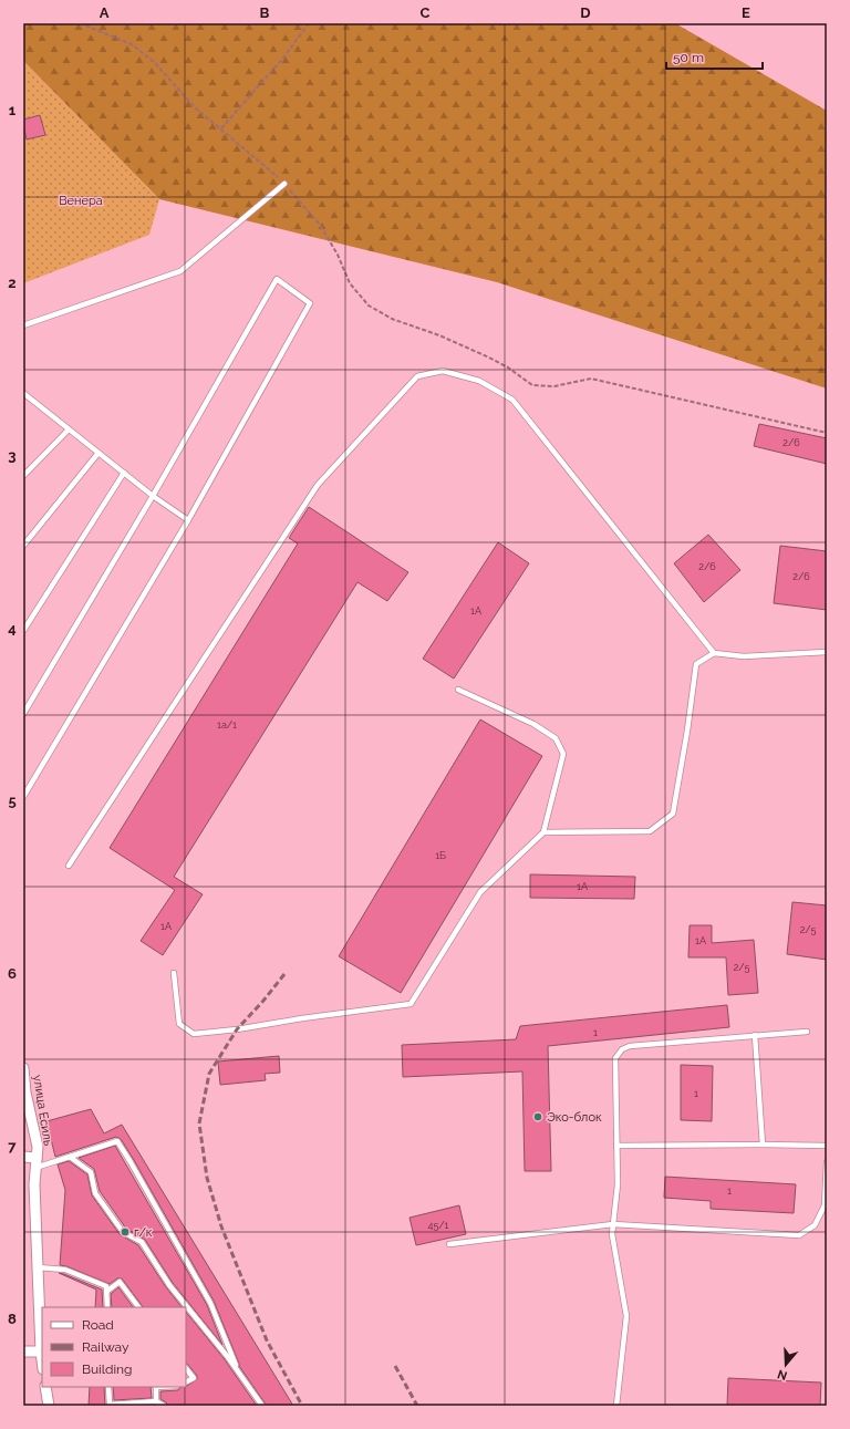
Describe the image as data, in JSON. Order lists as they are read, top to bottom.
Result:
{
  "streets": {
    "street": ["улица Есиль"]
  },
  "parks": ["Венера"],
  "places": ["Эко-блок", "г/к"],
  "house_numbers": [
    "2/6",
    "2/6",
    "2/6",
    "1А",
    "1а/1",
    "1Б",
    "1А",
    "1А",
    "2/5",
    "1А",
    "2/5",
    "1",
    "1",
    "1",
    "45/1"
  ],
  "legend": ["Road", "Railway", "Building"],
  "scale_bar": "50 m",
  "north": "bottom",
  "grid": {
    "columns": [
      "A",
      "B",
      "C",
      "D",
      "E"
    ],
    "rows": [
      "1",
      "2",
      "3",
      "4",
      "5",
      "6",
      "7",
      "8"
    ]
  }
}
